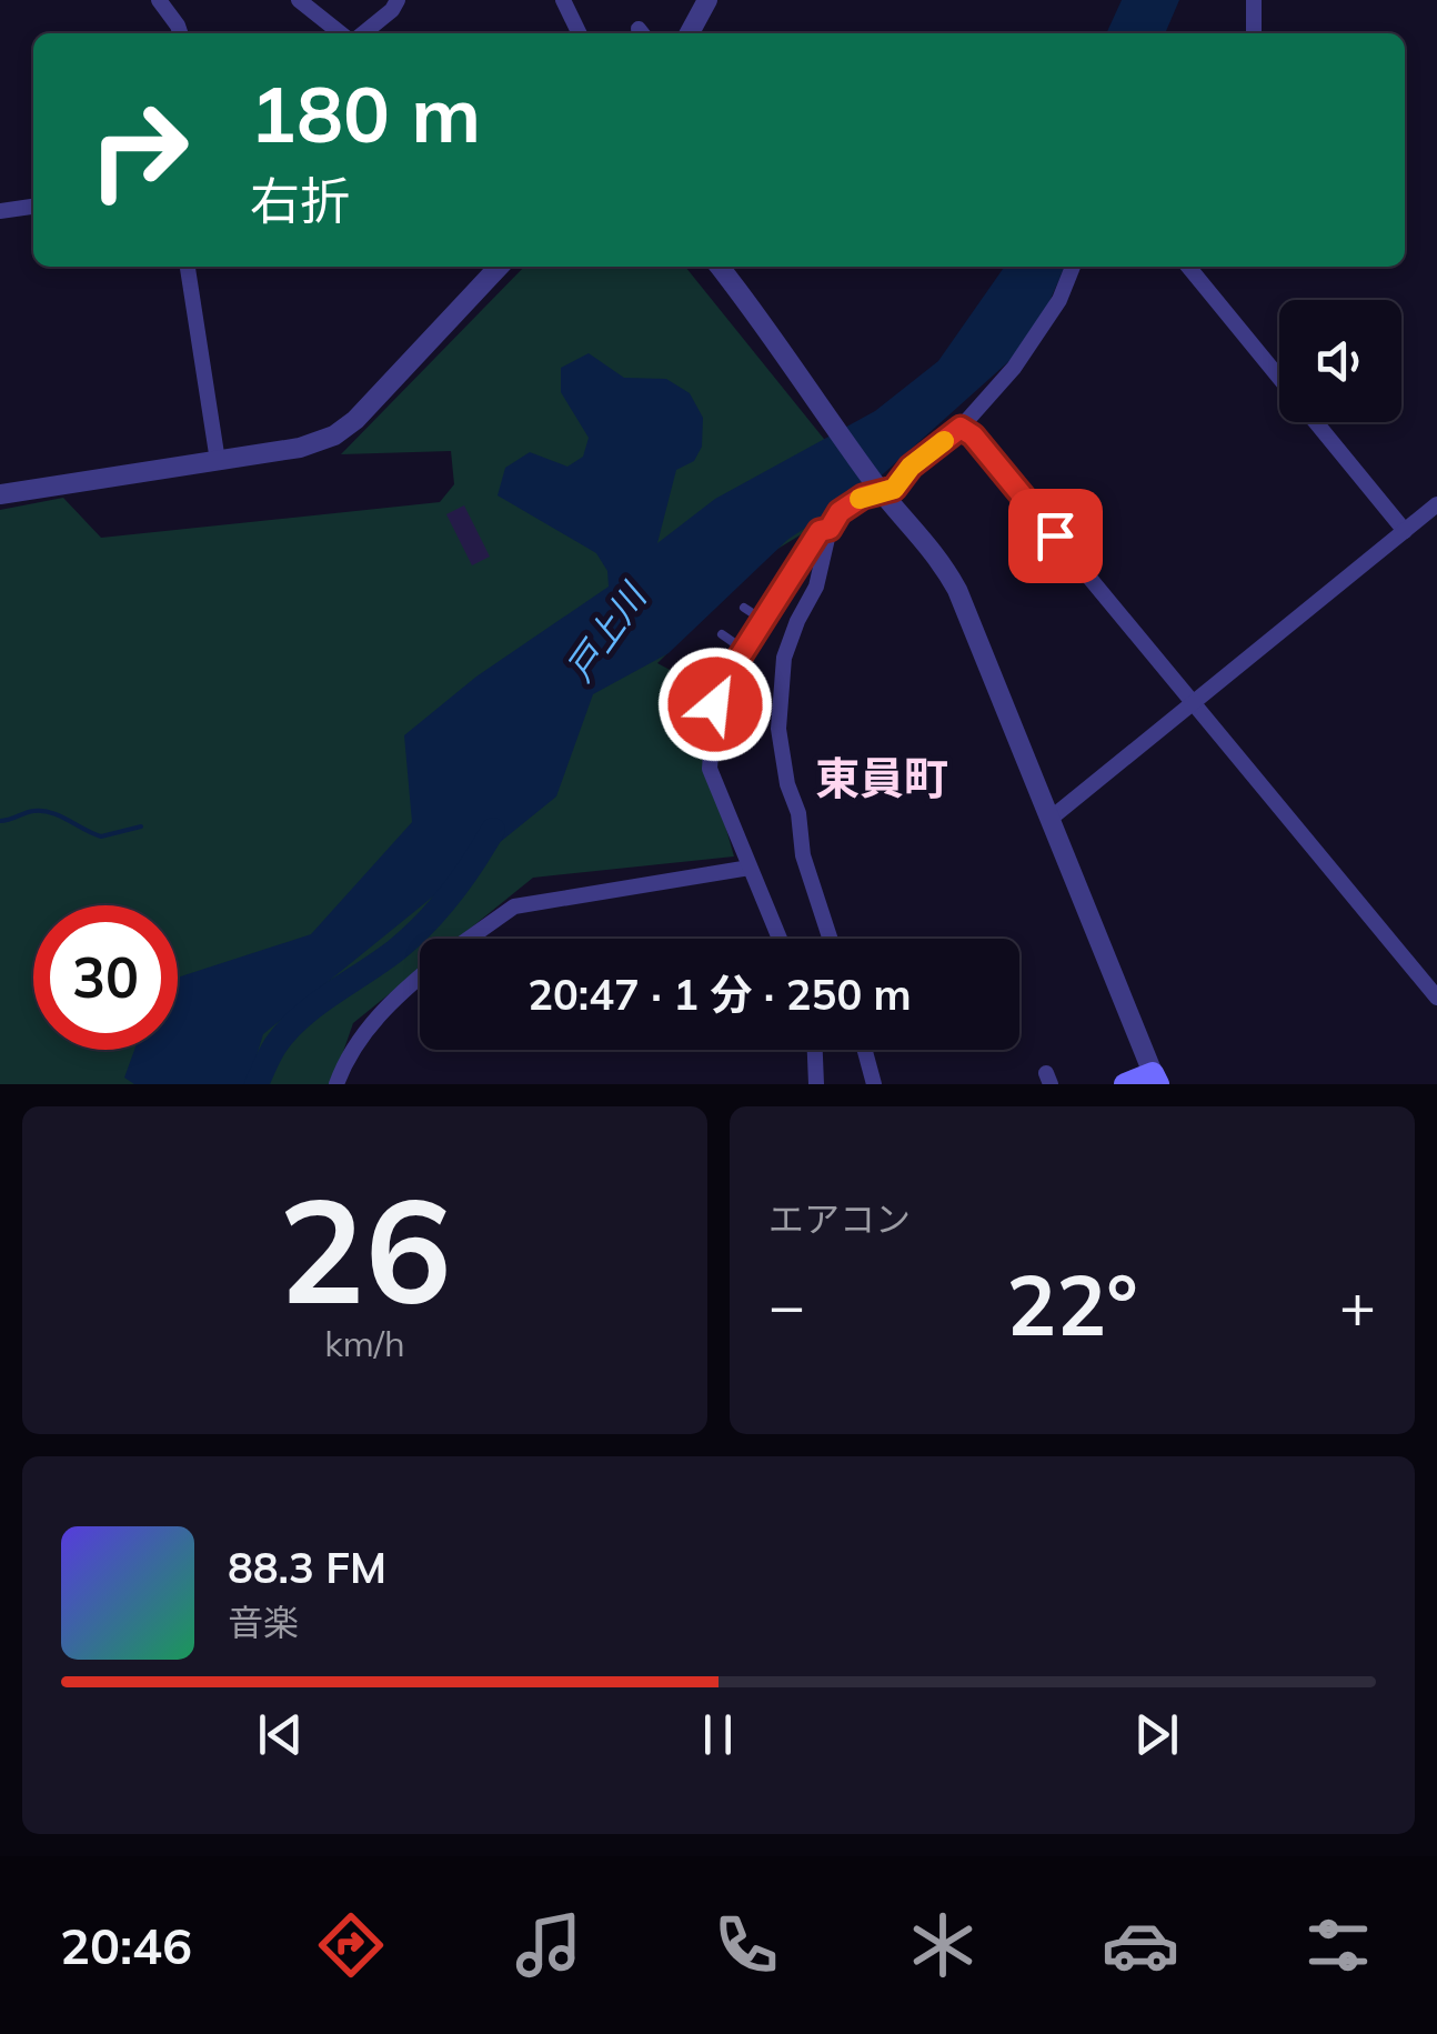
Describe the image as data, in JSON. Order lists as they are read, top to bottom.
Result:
{
  "districts": ["東員町"],
  "water": ["戸上川"],
  "page": {
    "turn": ["180 m", "右折"],
    "limit": "30",
    "trip": "20:47 · 1 分 · 250 m",
    "tile": [
      ["26", "km/h"],
      "エアコン"
    ],
    "heat": ["−", "22°", "+"],
    "song": ["88.3 FM", "音楽"],
    "tabs": "20:46"
  }
}
